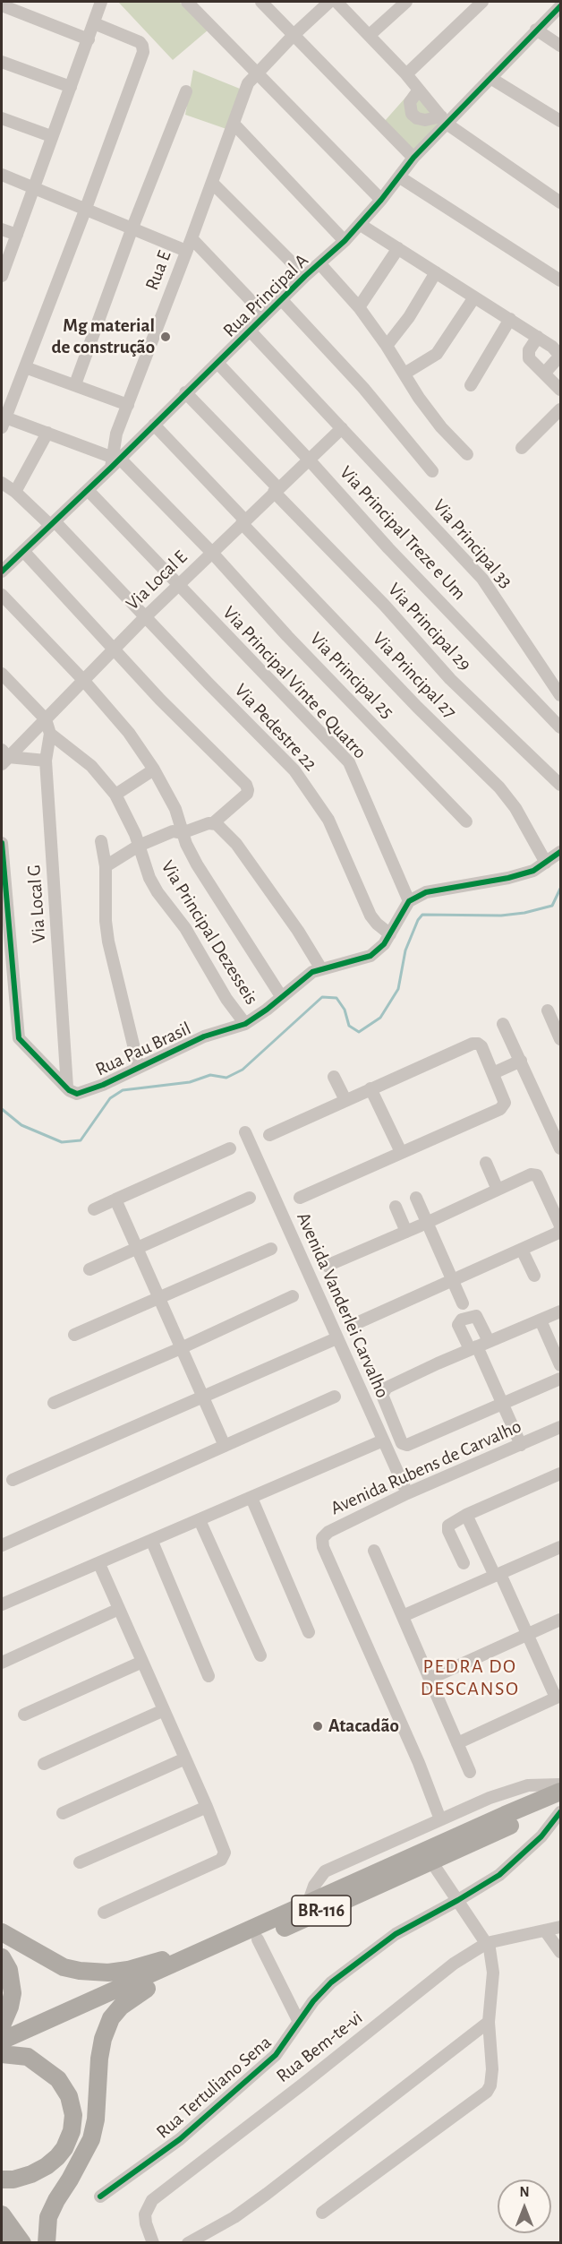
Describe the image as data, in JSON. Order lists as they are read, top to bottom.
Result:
{
  "streets": {
    "highway": ["BR-116"],
    "street": [
      "Rua E",
      "Rua Principal A",
      "Via Principal Treze e Um",
      "Via Principal 33",
      "Via Local E",
      "Via Principal 29",
      "Via Principal 25",
      "Via Principal 27",
      "Via Principal Vinte e Quatro",
      "Via Pedestre 22",
      "Via Local G",
      "Via Principal Dezesseis",
      "Rua Pau Brasil",
      "Avenida Vanderlei Carvalho",
      "Avenida Rubens de Carvalho",
      "Rua Bem-te-vi",
      "Rua Tertuliano Sena"
    ]
  },
  "crossings": [
    ["Rua E", "Rua Principal A"],
    ["Rua E", "Via Principal 25"],
    ["Rua Principal A", "Via Principal Treze e Um"],
    ["Rua Principal A", "Via Principal 33"],
    ["Rua Principal A", "Via Principal 29"],
    ["Rua Principal A", "Via Principal 25"],
    ["Rua Principal A", "Via Principal 27"],
    ["Rua Principal A", "Via Principal Vinte e Quatro"],
    ["Rua Principal A", "Via Pedestre 22"],
    ["Via Principal Treze e Um", "Via Local E"],
    ["Via Principal 33", "Via Local E"],
    ["Via Local E", "Via Principal 29"],
    ["Via Local E", "Via Principal 25"],
    ["Via Local E", "Via Principal 27"],
    ["Via Local E", "Via Principal Vinte e Quatro"],
    ["Via Local E", "Via Pedestre 22"],
    ["Via Local E", "Via Local G"],
    ["Via Principal Vinte e Quatro", "Rua Pau Brasil"],
    ["Via Pedestre 22", "Rua Pau Brasil"],
    ["Via Local G", "Via Principal Dezesseis"],
    ["Via Local G", "Rua Pau Brasil"],
    ["Via Principal Dezesseis", "Rua Pau Brasil"],
    ["Avenida Vanderlei Carvalho", "Avenida Rubens de Carvalho"]
  ],
  "districts": ["PEDRA DO DESCANSO"],
  "places": ["Mg material de construção", "Atacadão"],
  "north": "top"
}
